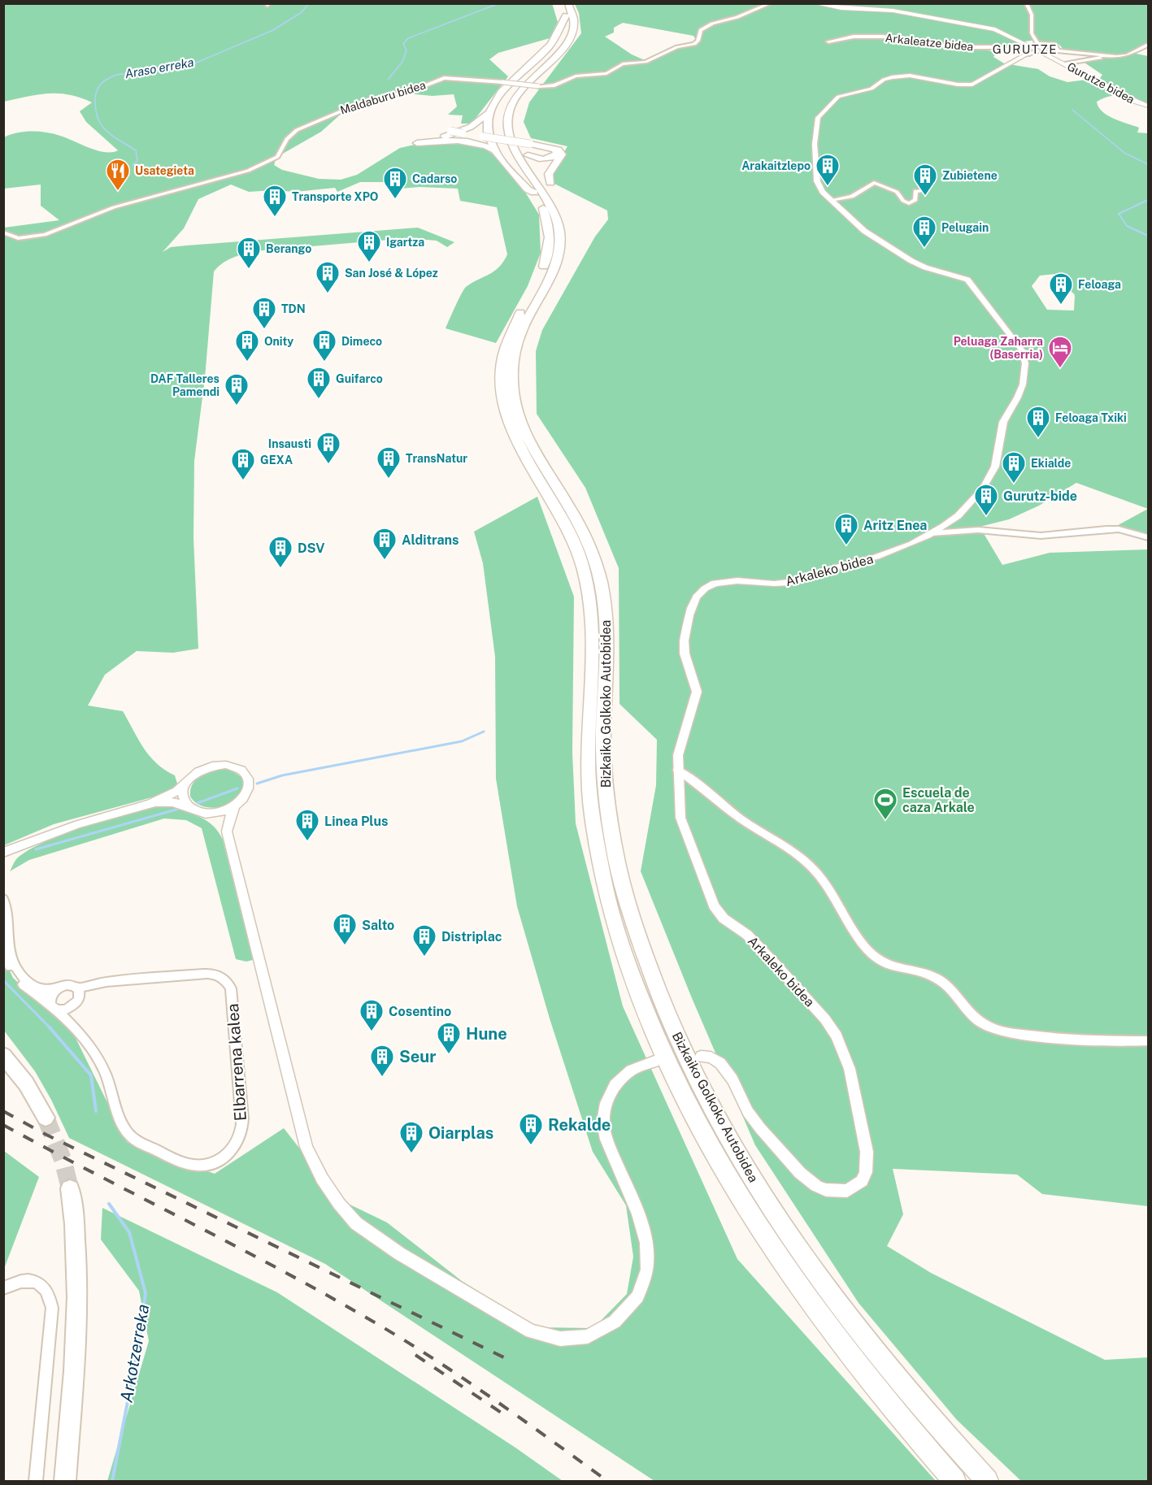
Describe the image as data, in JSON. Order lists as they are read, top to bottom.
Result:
{
  "streets": {
    "highway": ["Bizkaiko Golkoko Autobidea"],
    "main road": ["Gurutze bidea"],
    "street": [
      "Arkaleatze bidea",
      "Maldaburu bidea",
      "Arkaleko bidea",
      "Elbarrena kalea"
    ]
  },
  "crossings": [
    ["Arkaleatze bidea", "Gurutze bidea"],
    ["Arkaleatze bidea", "Arkaleko bidea"],
    ["Gurutze bidea", "Arkaleko bidea"],
    ["Maldaburu bidea", "Bizkaiko Golkoko Autobidea"]
  ],
  "districts": ["GURUTZE"],
  "water": ["Araso erreka", "Arkotzerreka"],
  "places": {
    "building": [
      "Arakaitzlepo",
      "Zubietene",
      "Cadarso",
      "Transporte XPO",
      "Pelugain",
      "Igartza",
      "Berango",
      "San José & López",
      "Feloaga",
      "TDN",
      "Onity",
      "Dimeco",
      "Guifarco",
      "DAF Talleres Pamendi",
      "Feloaga Txiki",
      "Insausti",
      "TransNatur",
      "GEXA",
      "Ekialde",
      "Gurutz-bide",
      "Aritz Enea",
      "Alditrans",
      "DSV",
      "Linea Plus",
      "Salto",
      "Distriplac",
      "Cosentino",
      "Hune",
      "Seur",
      "Rekalde",
      "Oiarplas"
    ],
    "restaurant": ["Usategieta"],
    "hotel": ["Peluaga Zaharra (Baserria)"],
    "sports": ["Escuela de caza Arkale"]
  }
}
